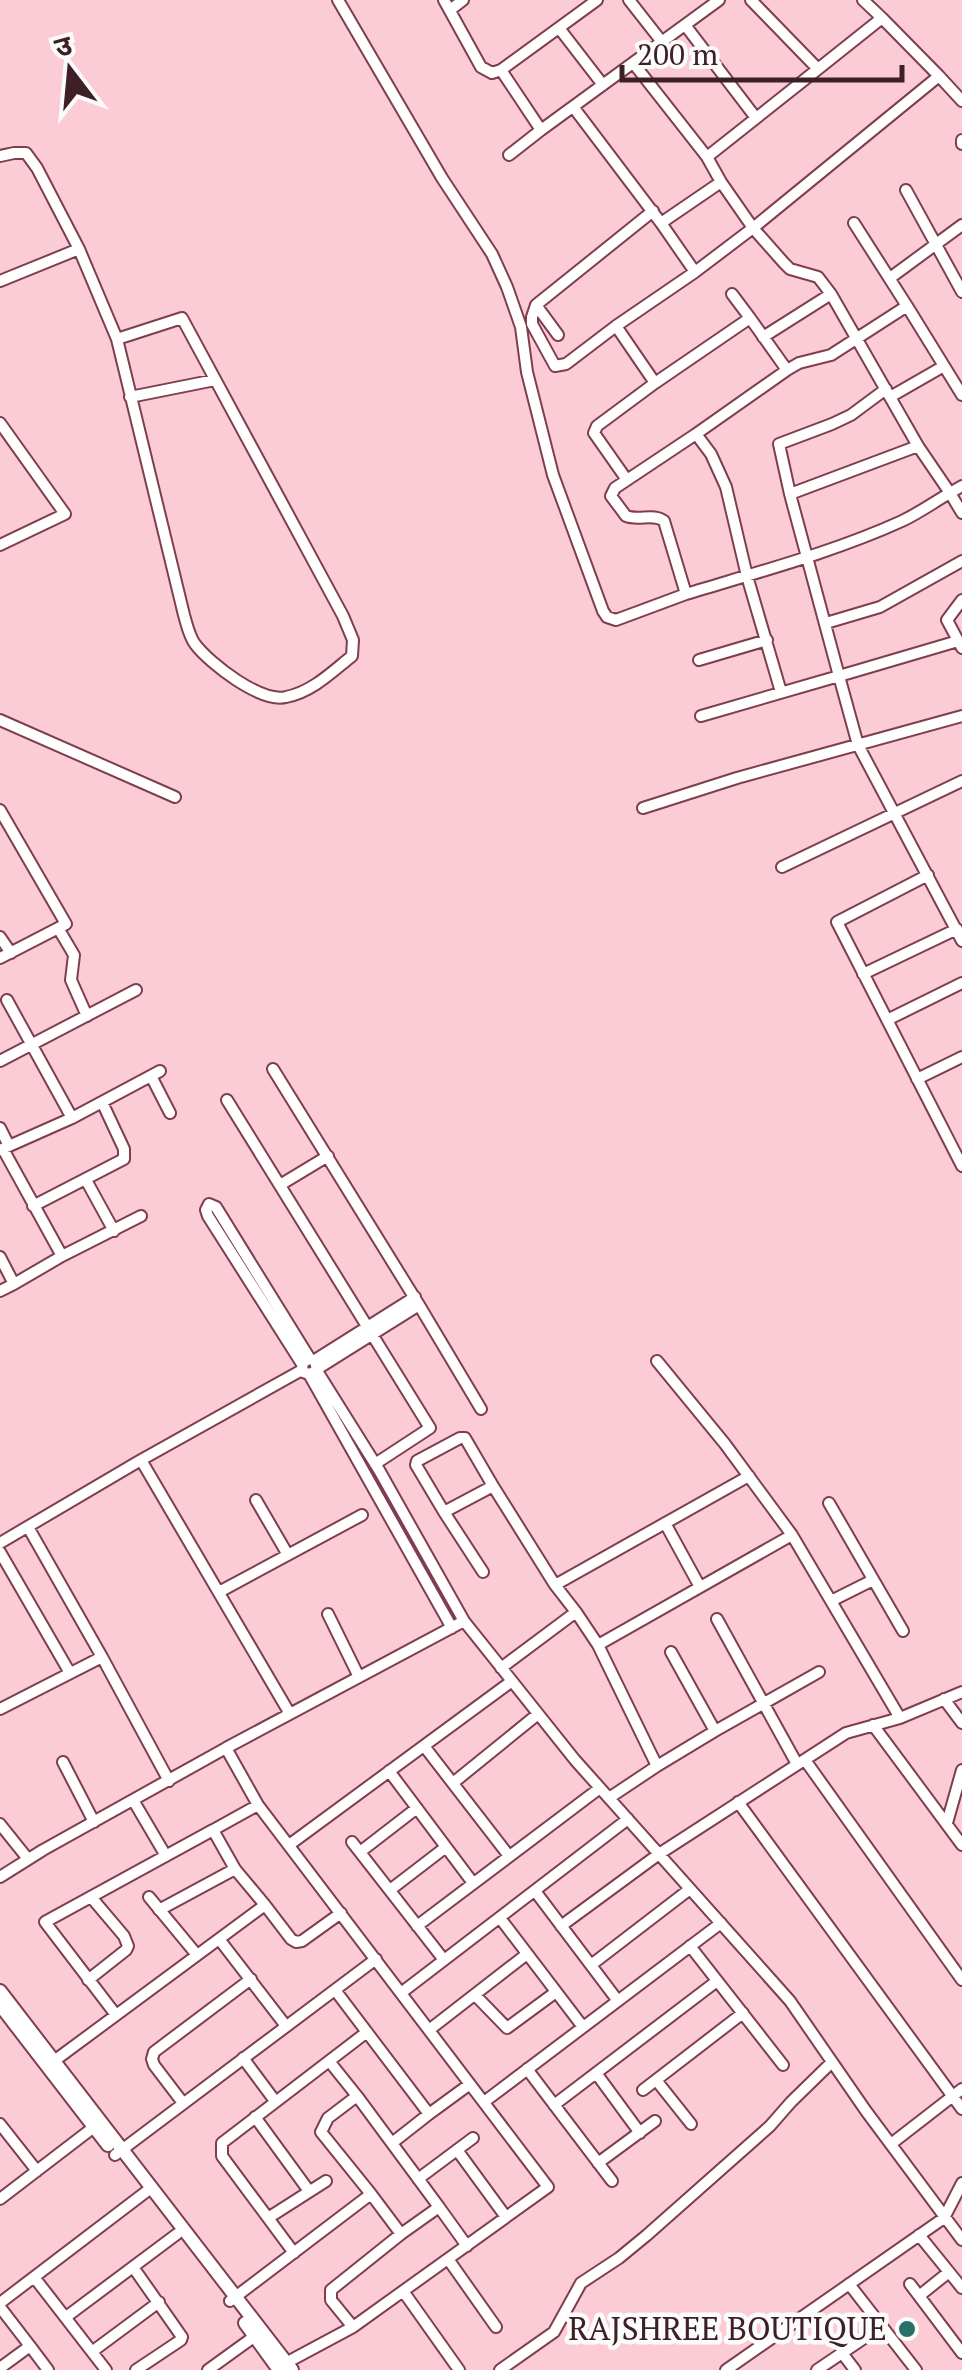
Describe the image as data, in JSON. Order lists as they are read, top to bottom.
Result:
{
  "places": ["RAJSHREE BOUTIQUE"],
  "scale_bar": "200 m",
  "north": "top"
}
